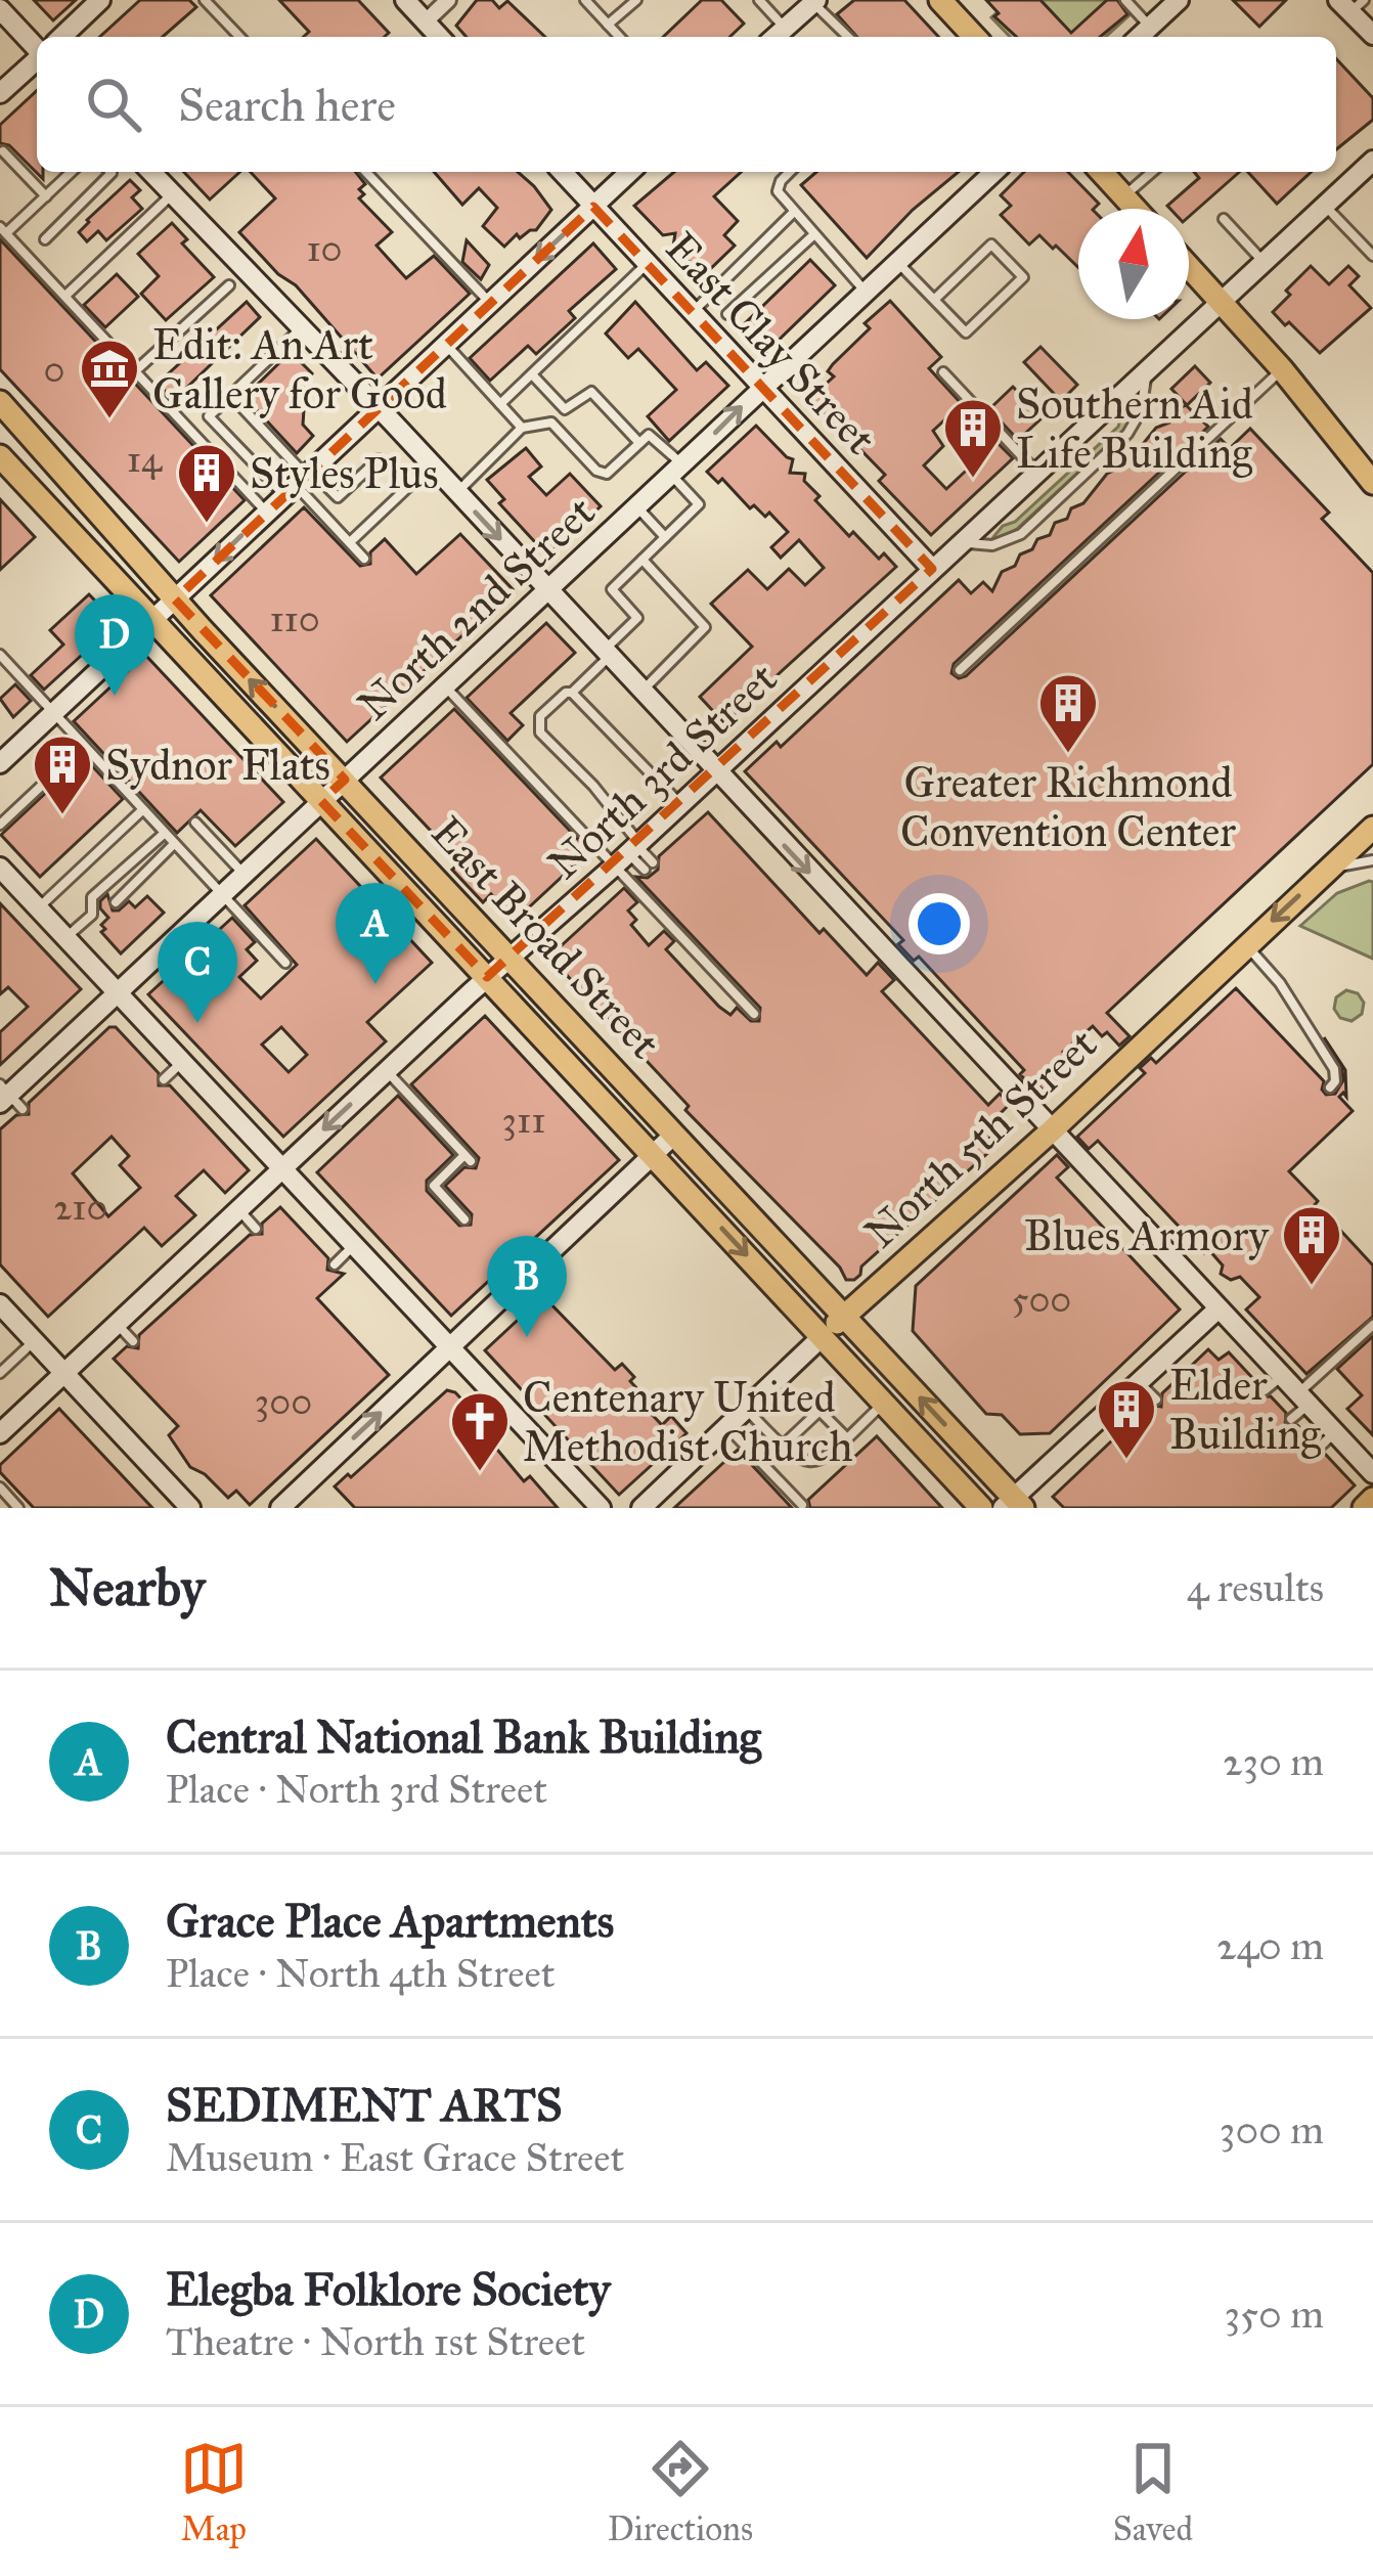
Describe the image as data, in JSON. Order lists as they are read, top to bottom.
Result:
{
  "streets": {
    "main road": ["East Broad Street", "North 5th Street"],
    "street": ["East Clay Street", "North 2nd Street", "North 3rd Street"]
  },
  "crossings": [
    ["East Clay Street", "North 2nd Street"],
    ["East Clay Street", "North 3rd Street"],
    ["North 2nd Street", "East Broad Street"],
    ["North 3rd Street", "East Broad Street"],
    ["East Broad Street", "North 5th Street"]
  ],
  "places": {
    "museum": ["Edit: An Art Gallery for Good"],
    "building": [
      "Southern Aid Life Building",
      "Styles Plus",
      "Greater Richmond Convention Center",
      "Sydnor Flats",
      "Blues Armory",
      "Elder Building"
    ],
    "church": ["Centenary United Methodist Church"]
  },
  "house_numbers": [
    "10",
    "0",
    "14",
    "110",
    "311",
    "210",
    "500",
    "300"
  ],
  "north": "top",
  "page": {
    "search": "Search here",
    "pins": [
      "D",
      "A",
      "C",
      "B"
    ],
    "heading": ["Nearby", "4 results"],
    "list": [
      {
        "mark": "A",
        "name": "Central National Bank Building",
        "note": "Place · North 3rd Street",
        "value": "230 m"
      },
      {
        "mark": "B",
        "name": "Grace Place Apartments",
        "note": "Place · North 4th Street",
        "value": "240 m"
      },
      {
        "mark": "C",
        "name": "SEDIMENT ARTS",
        "note": "Museum · East Grace Street",
        "value": "300 m"
      },
      {
        "mark": "D",
        "name": "Elegba Folklore Society",
        "note": "Theatre · North 1st Street",
        "value": "350 m"
      }
    ],
    "nav": ["Map", "Directions", "Saved"]
  }
}
